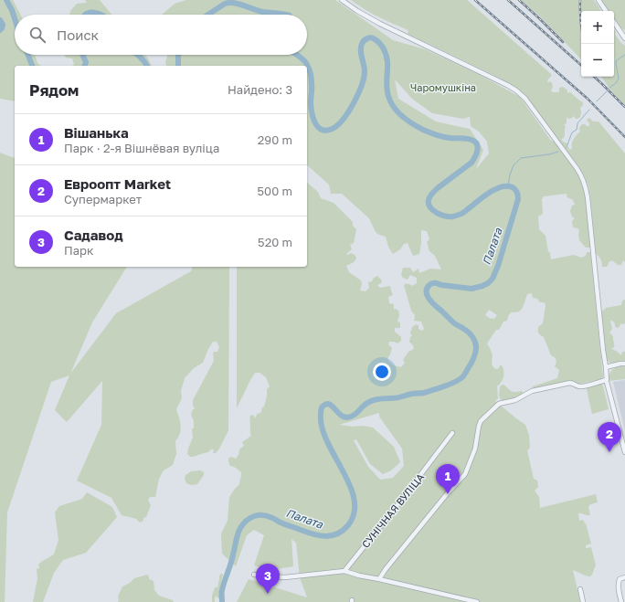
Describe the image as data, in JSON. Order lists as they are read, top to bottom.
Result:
{
  "streets": {
    "street": ["СУНІЧНАЯ ВУЛІЦА"]
  },
  "water": ["Палата"],
  "parks": ["Чаромушкіна"],
  "page": {
    "map_buttons": ["+", "−"],
    "search": "Поиск",
    "heading": ["Рядом", "Найдено: 3"],
    "list": [
      {
        "mark": "1",
        "name": "Вішанька",
        "note": "Парк · 2-я Вішнёвая вуліца",
        "value": "290 m"
      },
      {
        "mark": "2",
        "name": "Евроопт Market",
        "note": "Супермаркет",
        "value": "500 m"
      },
      {
        "mark": "3",
        "name": "Садавод",
        "note": "Парк",
        "value": "520 m"
      }
    ],
    "pins": ["2", "1", "3"]
  }
}
